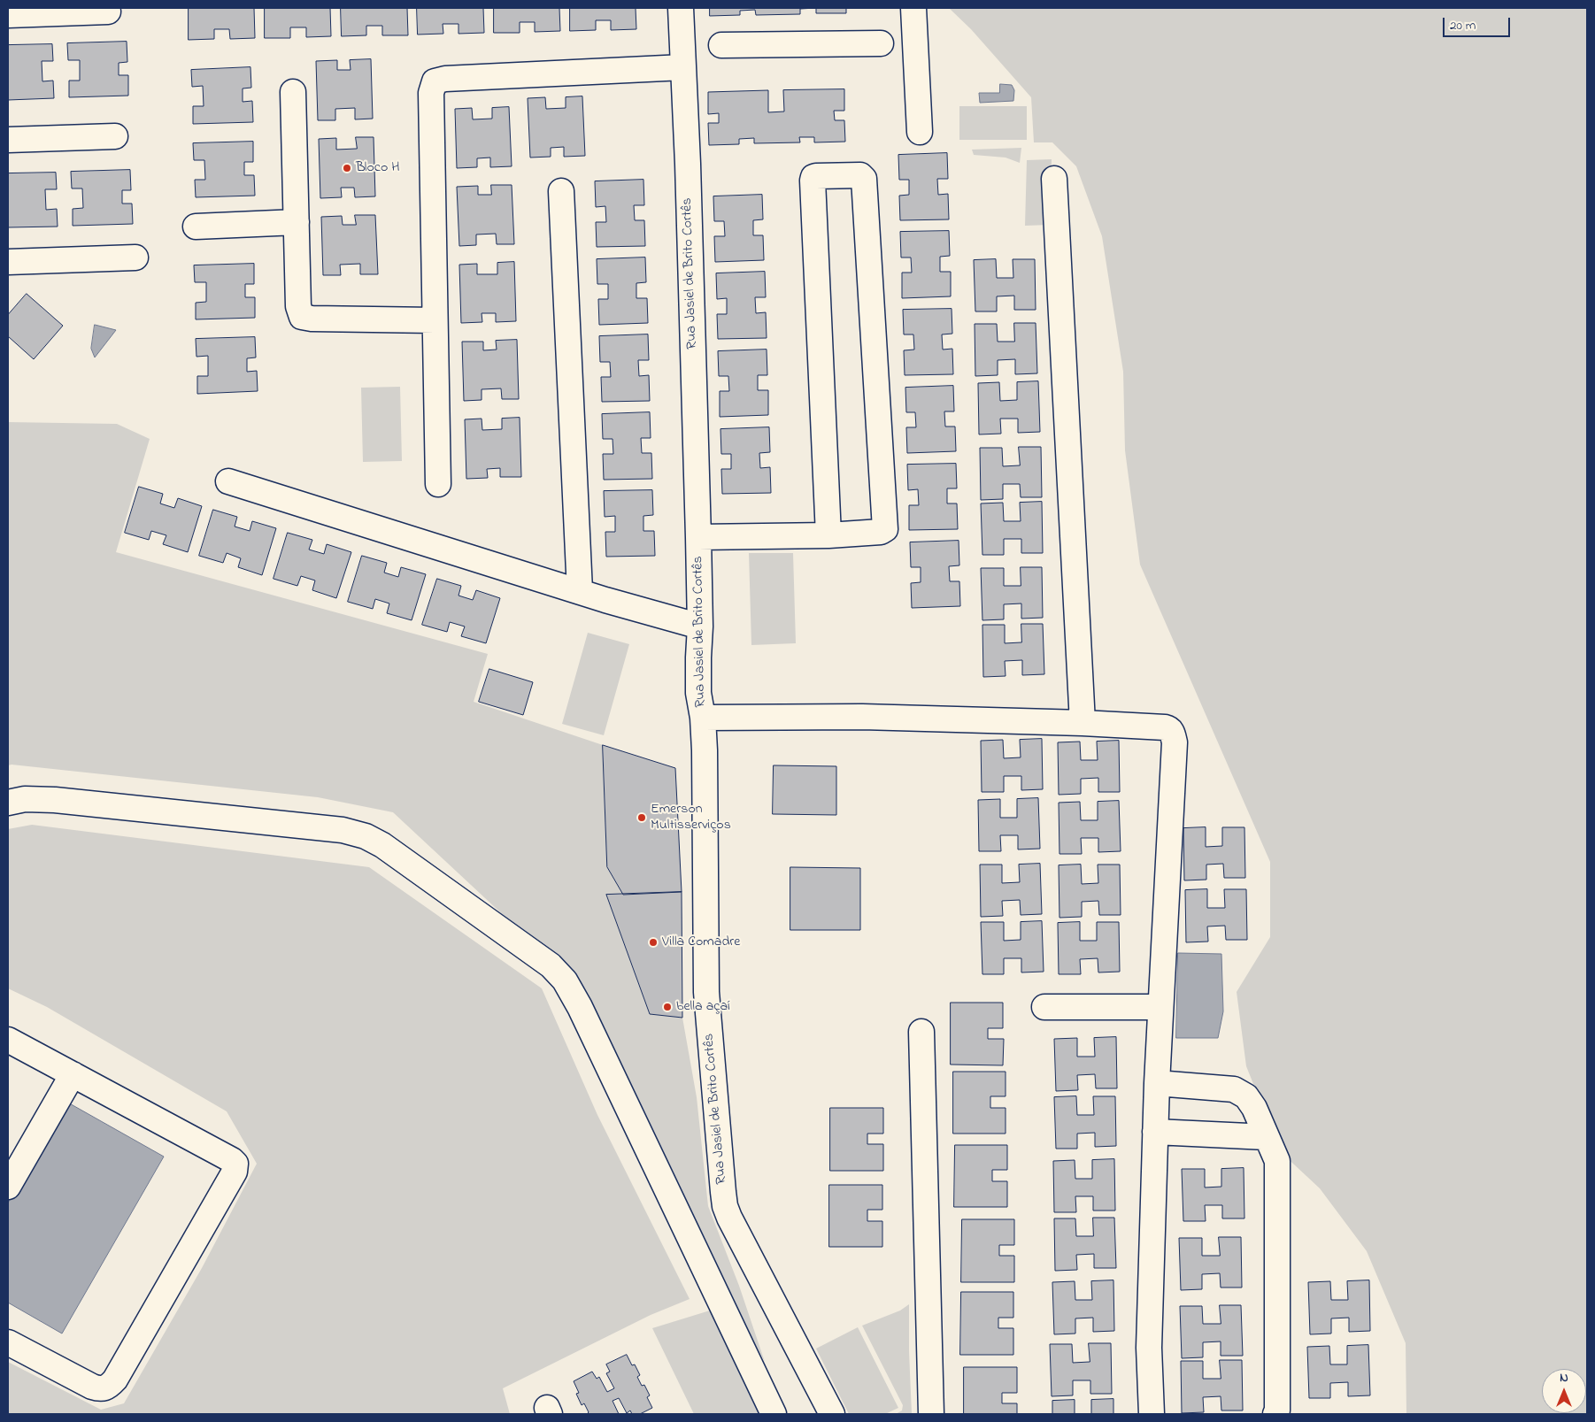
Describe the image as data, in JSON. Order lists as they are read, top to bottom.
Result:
{
  "streets": {
    "street": ["Rua Jasiel de Brito Cortês"]
  },
  "places": [
    "Bloco H",
    "Emerson Multisserviços",
    "Villa Comadre",
    "bella açaí"
  ],
  "scale_bar": "20 m",
  "north": "top"
}
